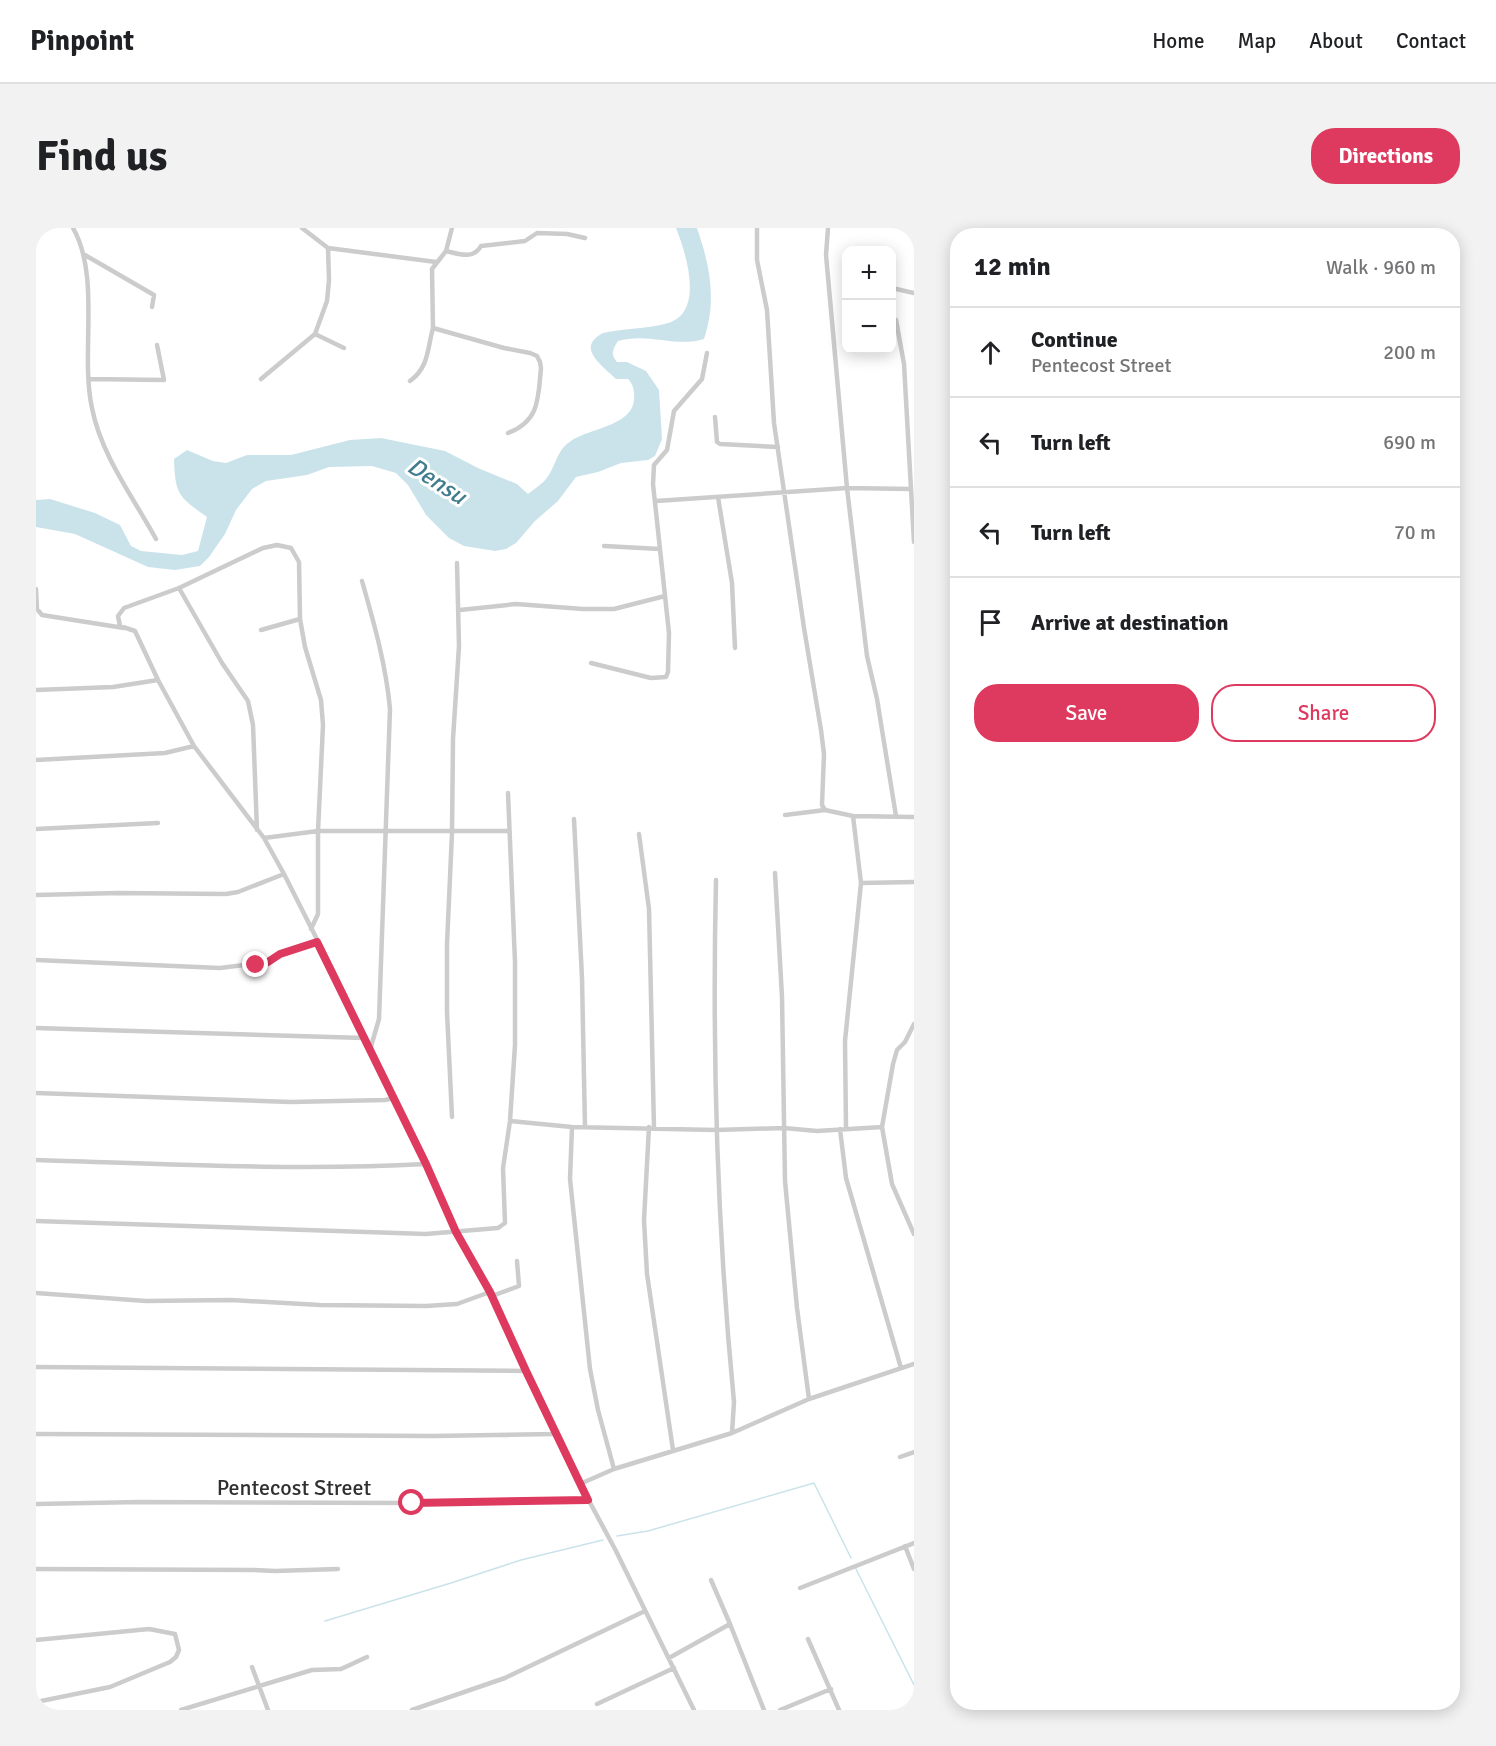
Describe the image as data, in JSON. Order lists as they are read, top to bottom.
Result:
{
  "streets": {
    "street": ["Pentecost Street"]
  },
  "water": ["Densu"],
  "page": {
    "header": "Pinpoint",
    "nav": [
      "Home",
      "Map",
      "About",
      "Contact"
    ],
    "buttons": [
      "Directions",
      ["Save", "Share"]
    ],
    "title": "Find us",
    "heading": ["12 min", "Walk · 960 m"],
    "map_buttons": ["+", "−"],
    "list": [
      ["Continue", "Pentecost Street", "200 m"],
      ["Turn left", "690 m"],
      ["Turn left", "70 m"],
      "Arrive at destination"
    ]
  }
}
